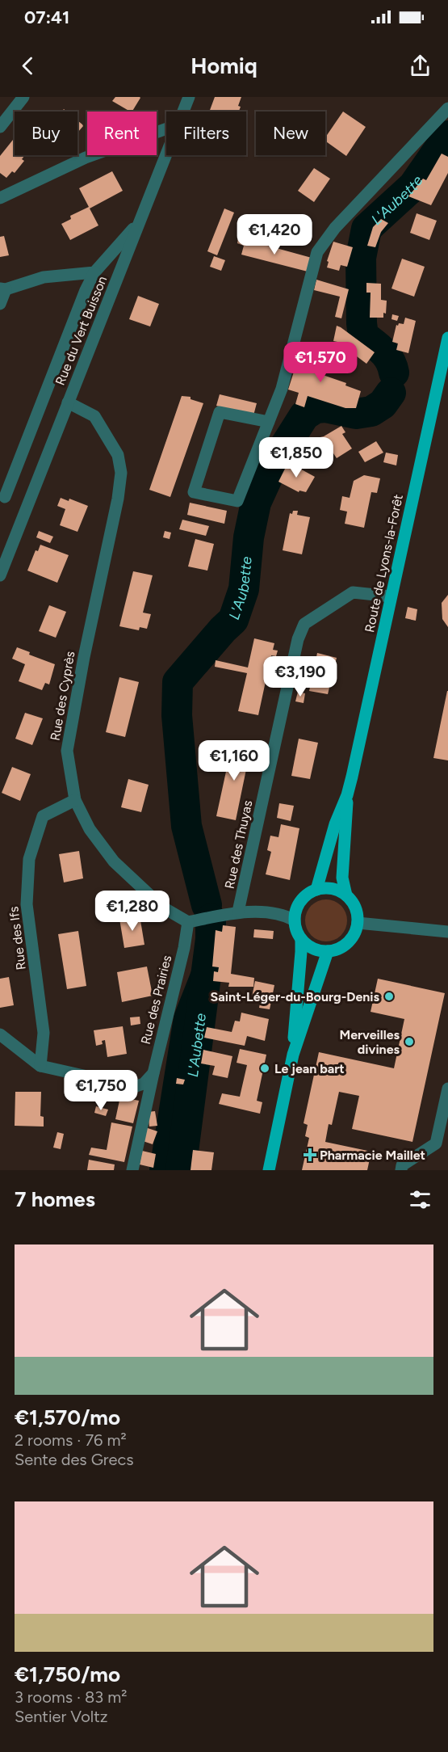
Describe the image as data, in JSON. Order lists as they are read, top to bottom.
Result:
{
  "streets": {
    "main road": ["Route de Lyons-la-Forêt"],
    "street": [
      "Rue du Vert Buisson",
      "Rue des Cyprès",
      "Rue des Thuyas",
      "Rue des Ifs",
      "Rue des Prairies"
    ]
  },
  "crossings": [
    ["Rue du Vert Buisson", "Rue des Cyprès"],
    ["Route de Lyons-la-Forêt", "Rue des Thuyas"],
    ["Rue des Cyprès", "Rue des Ifs"],
    ["Rue des Cyprès", "Rue des Prairies"]
  ],
  "water": ["L'Aubette"],
  "places": {
    "other": ["Saint-Léger-du-Bourg-Denis", "Merveilles divines", "Le jean bart"],
    "health": ["Pharmacie Maillet"]
  },
  "page": {
    "status": "07:41",
    "header": "Homiq",
    "chip": [
      "Buy",
      "Rent",
      "Filters",
      "New"
    ],
    "price": [
      "€1,420",
      "€1,570",
      "€1,850",
      "€3,190",
      "€1,160",
      "€1,280",
      "€1,750"
    ],
    "heading": "7 homes",
    "list": [
      {
        "name": "€1,570/mo",
        "note": "2 rooms · 76 m² · Sente des Grecs"
      },
      {
        "name": "€1,750/mo",
        "note": "3 rooms · 83 m² · Sentier Voltz"
      }
    ]
  }
}
